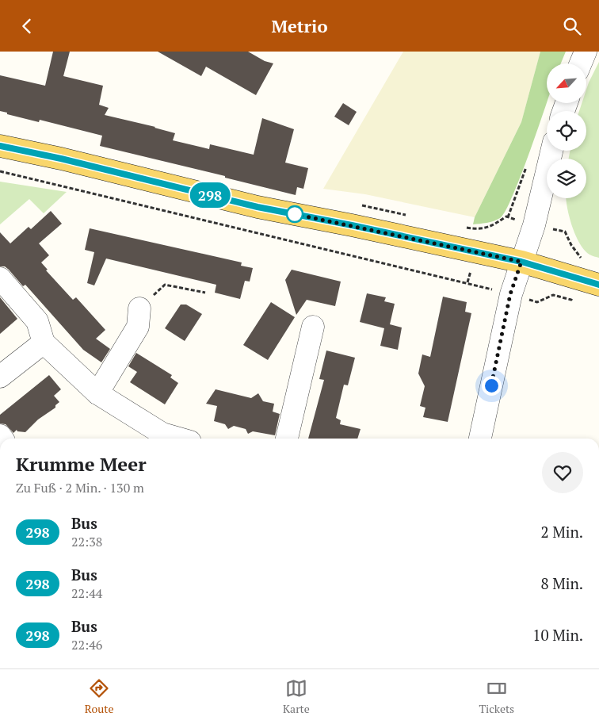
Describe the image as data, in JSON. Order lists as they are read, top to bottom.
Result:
{
  "lines": ["bus line 298"],
  "north": "bottom left",
  "page": {
    "header": "Metrio",
    "on_map": "298",
    "heading": ["Krumme Meer", "Zu Fuß · 2 Min. · 130 m"],
    "list": [
      {
        "mark": "298",
        "name": "Bus",
        "note": "22:38",
        "value": "2 Min."
      },
      {
        "mark": "298",
        "name": "Bus",
        "note": "22:44",
        "value": "8 Min."
      },
      {
        "mark": "298",
        "name": "Bus",
        "note": "22:46",
        "value": "10 Min."
      }
    ],
    "tabs": ["Route", "Karte", "Tickets"]
  }
}
